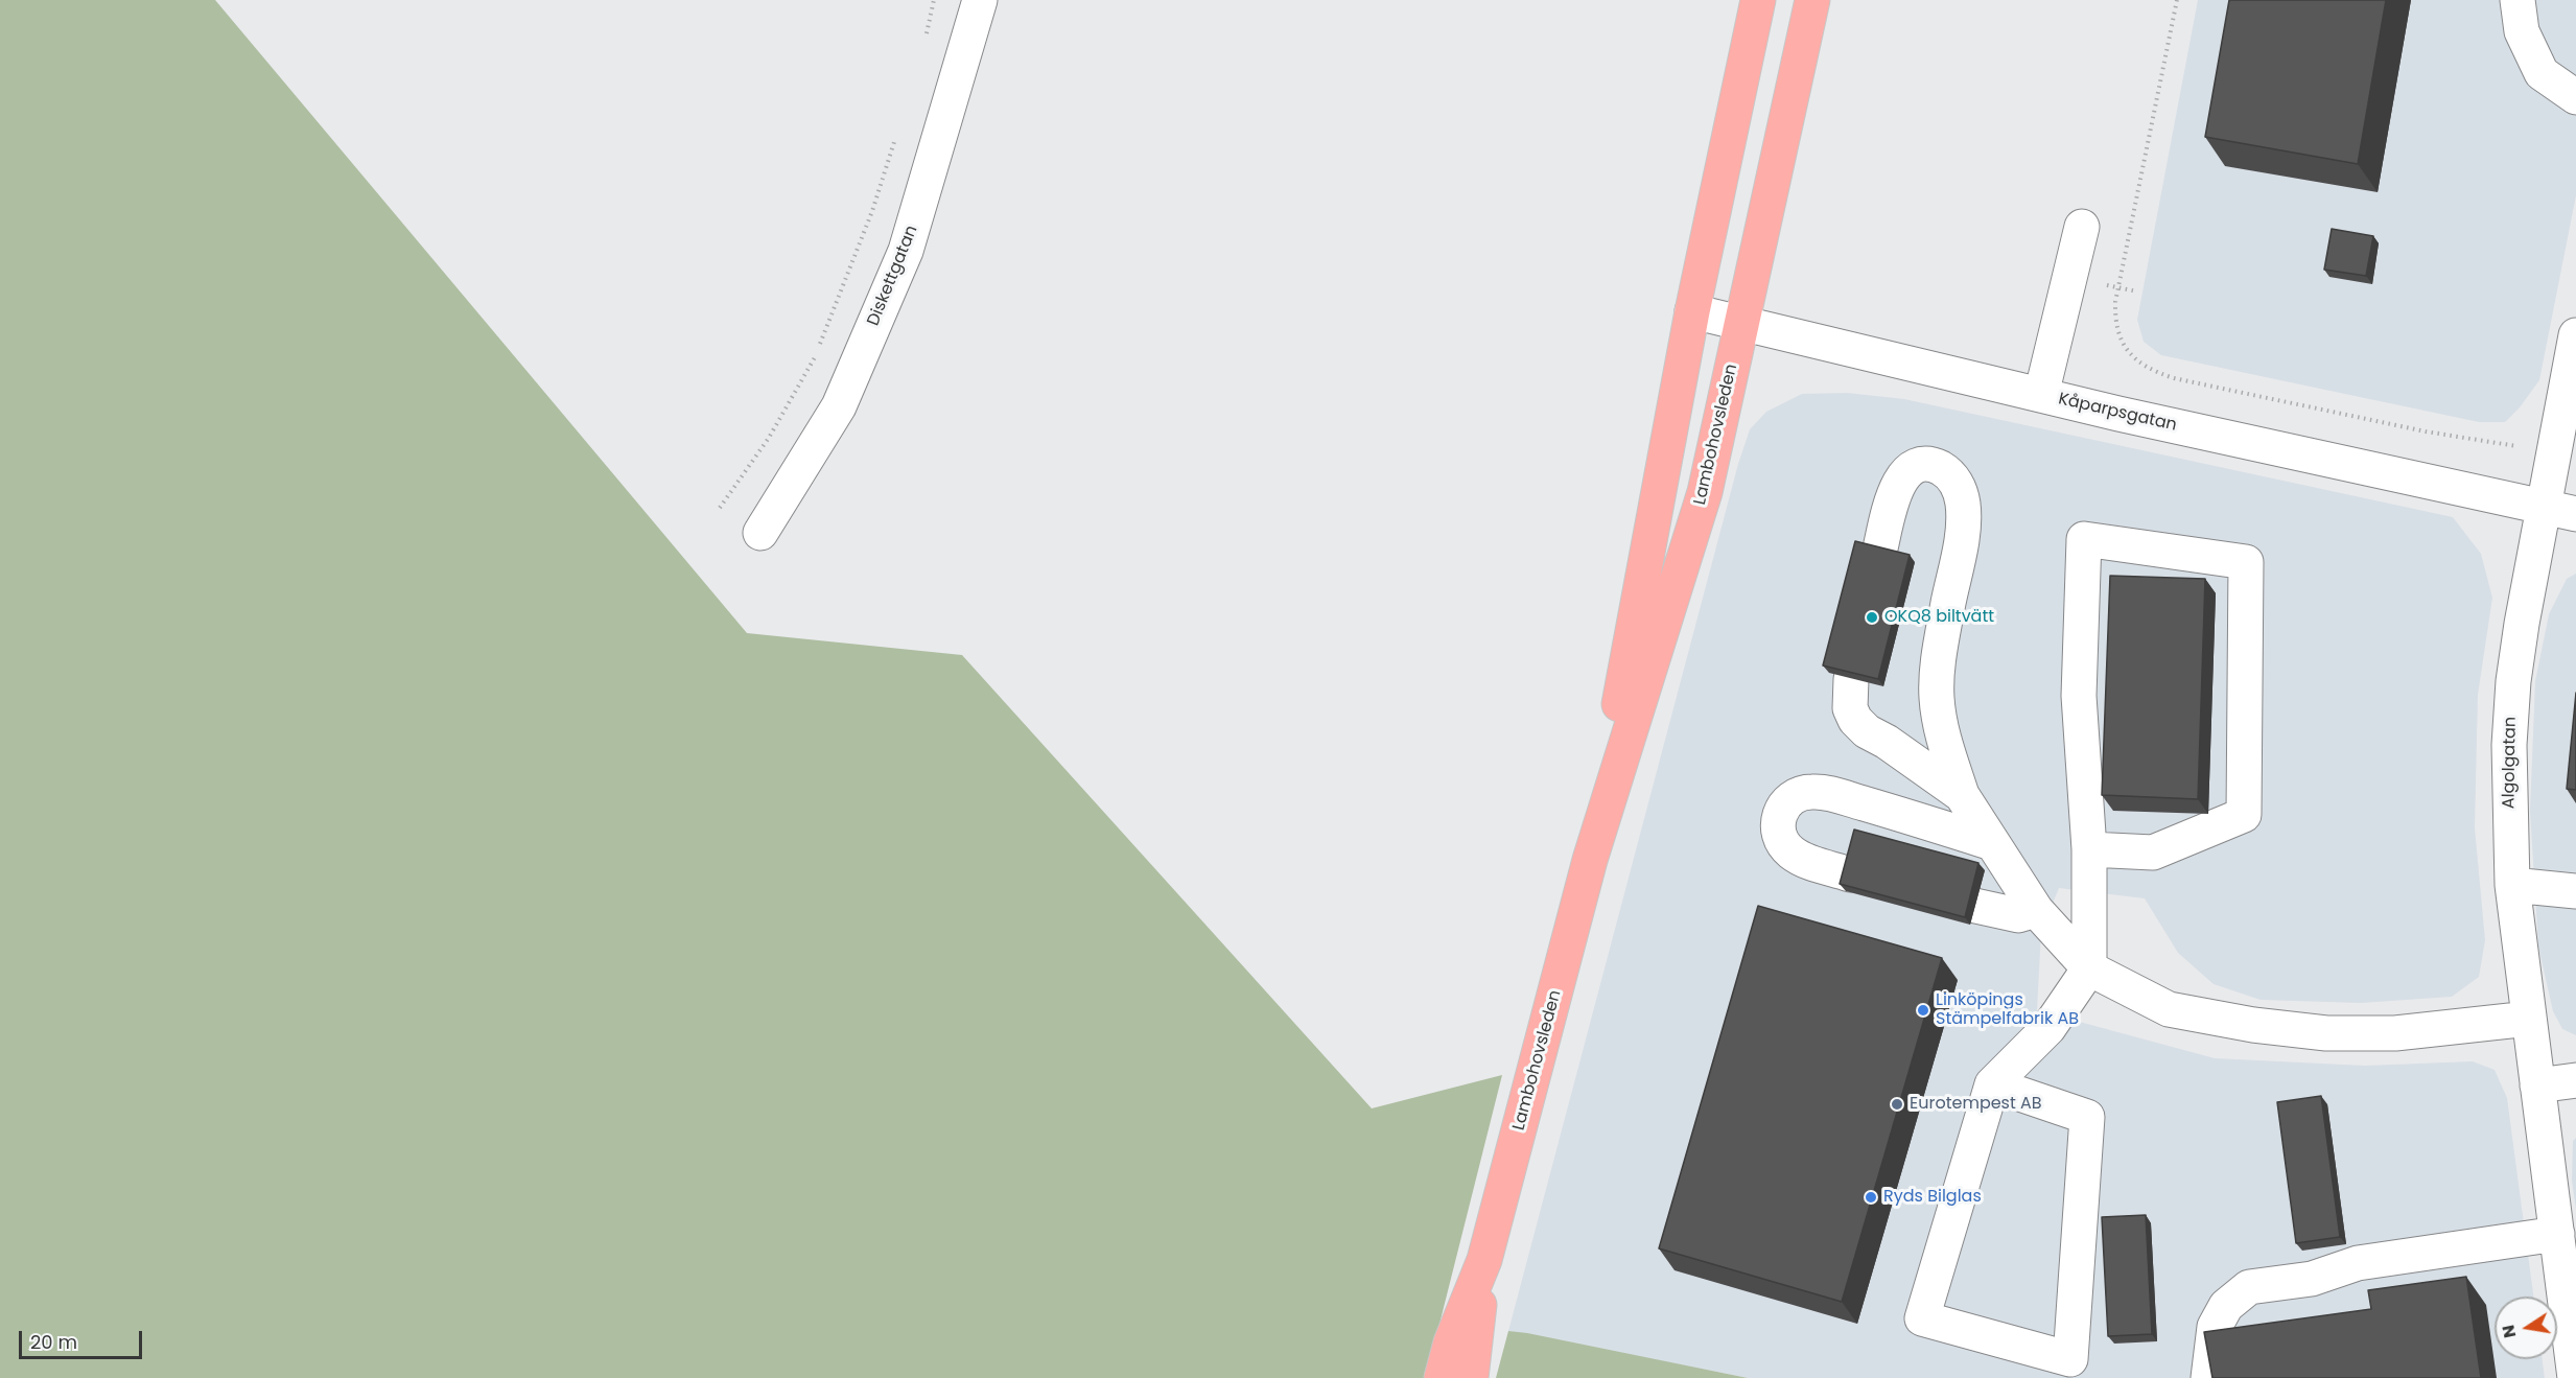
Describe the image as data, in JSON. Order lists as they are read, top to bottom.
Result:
{
  "streets": {
    "main road": ["Lambohovsleden"],
    "street": ["Diskettgatan", "Kåparpsgatan", "Algolgatan"]
  },
  "crossings": [
    ["Kåparpsgatan", "Lambohovsleden"],
    ["Kåparpsgatan", "Algolgatan"]
  ],
  "places": [
    "OKQ8 biltvätt",
    "Linköpings Stämpelfabrik AB",
    "Eurotempest AB",
    "Ryds Bilglas"
  ],
  "scale_bar": "20 m",
  "north": "left"
}
